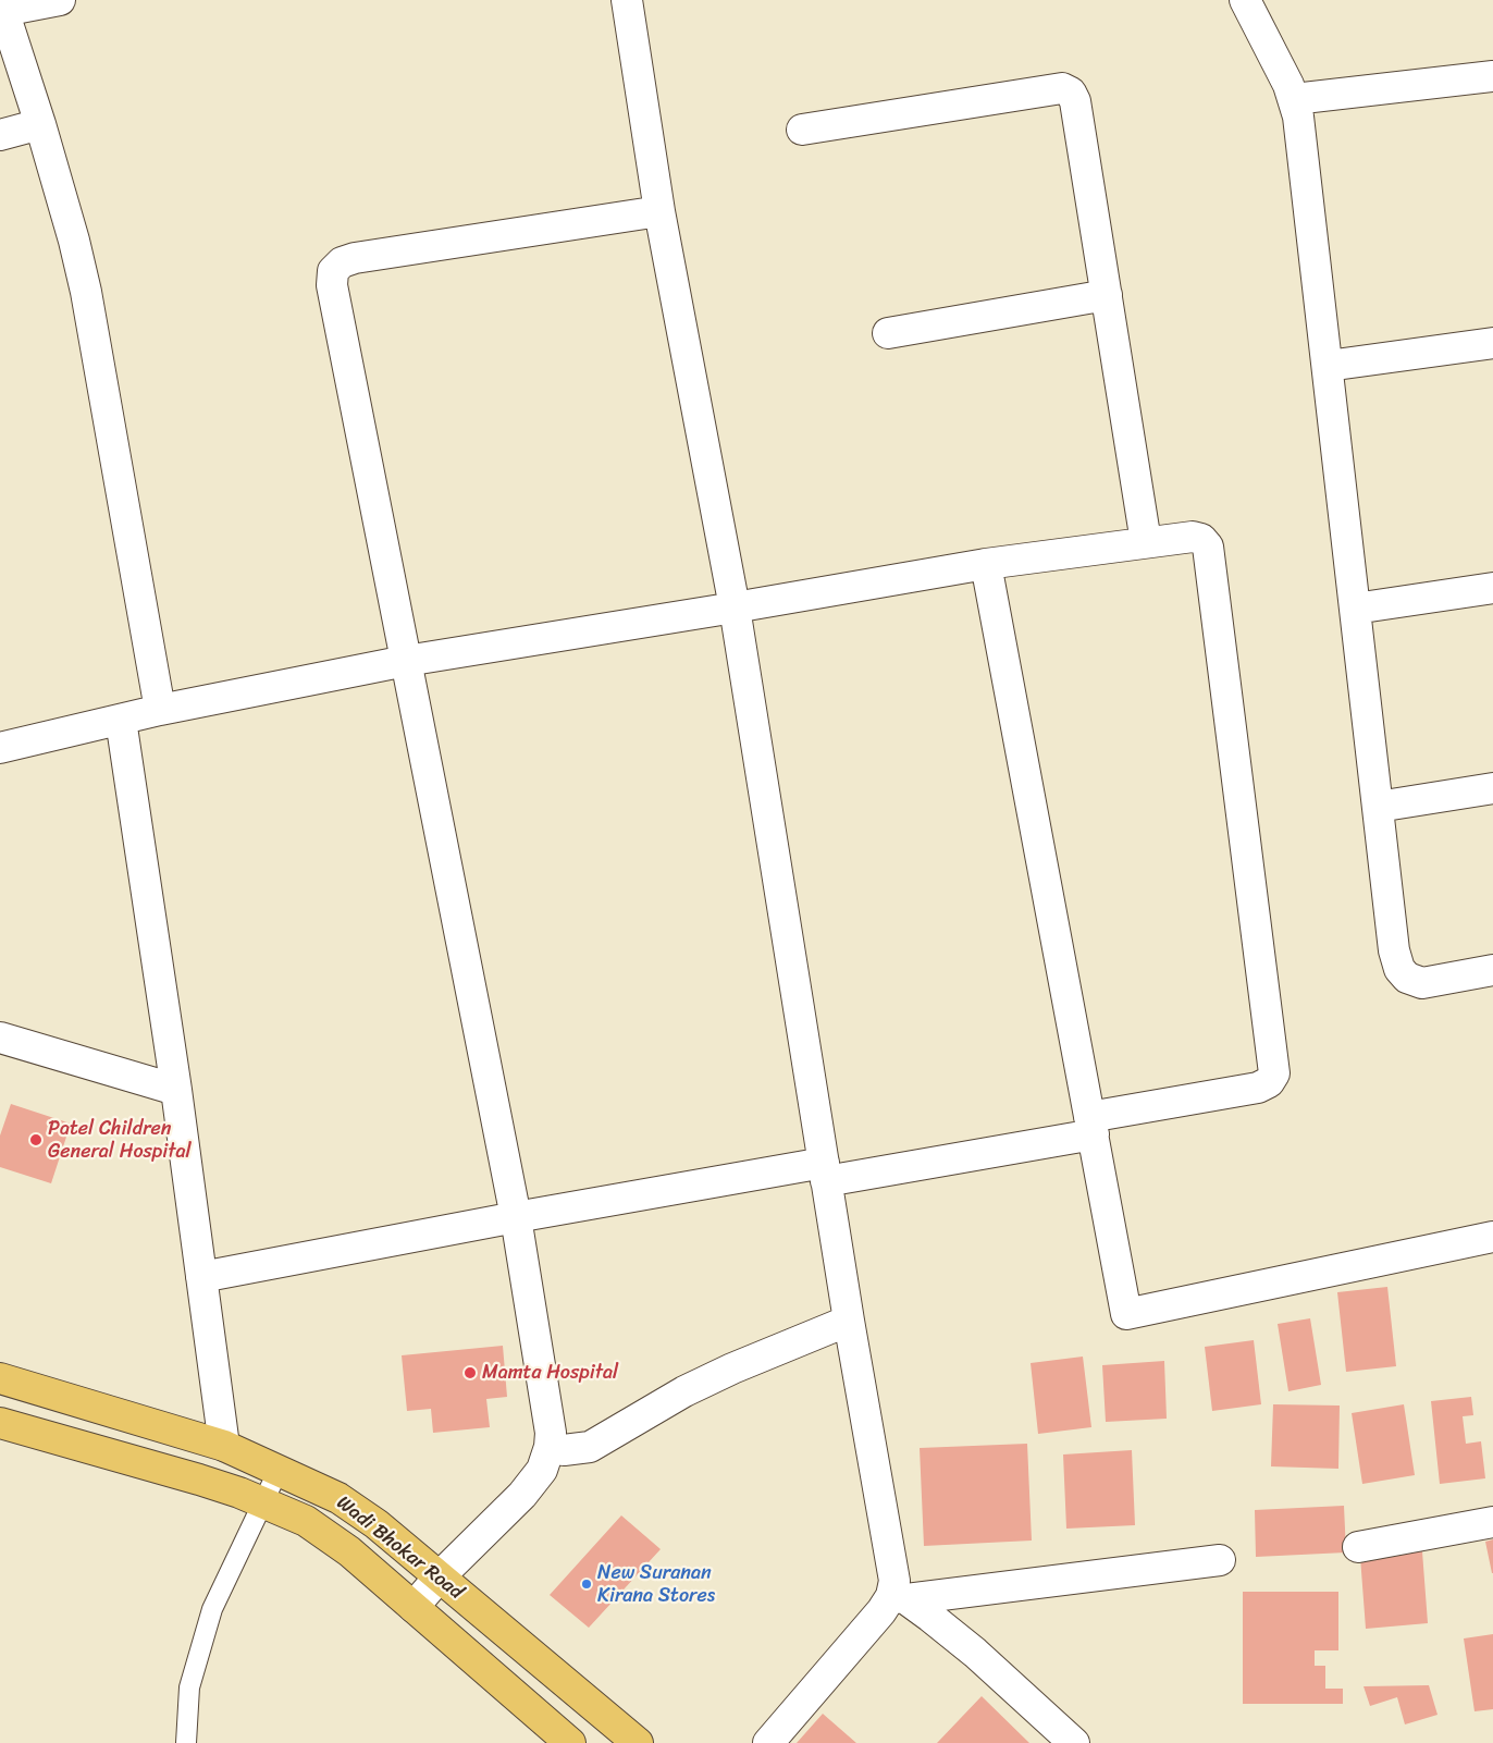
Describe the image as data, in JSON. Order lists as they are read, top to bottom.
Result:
{
  "streets": {
    "main road": ["Wadi Bhokar Road"]
  },
  "places": ["Patel Children General Hospital", "Mamta Hospital", "New Suranan Kirana Stores"]
}
